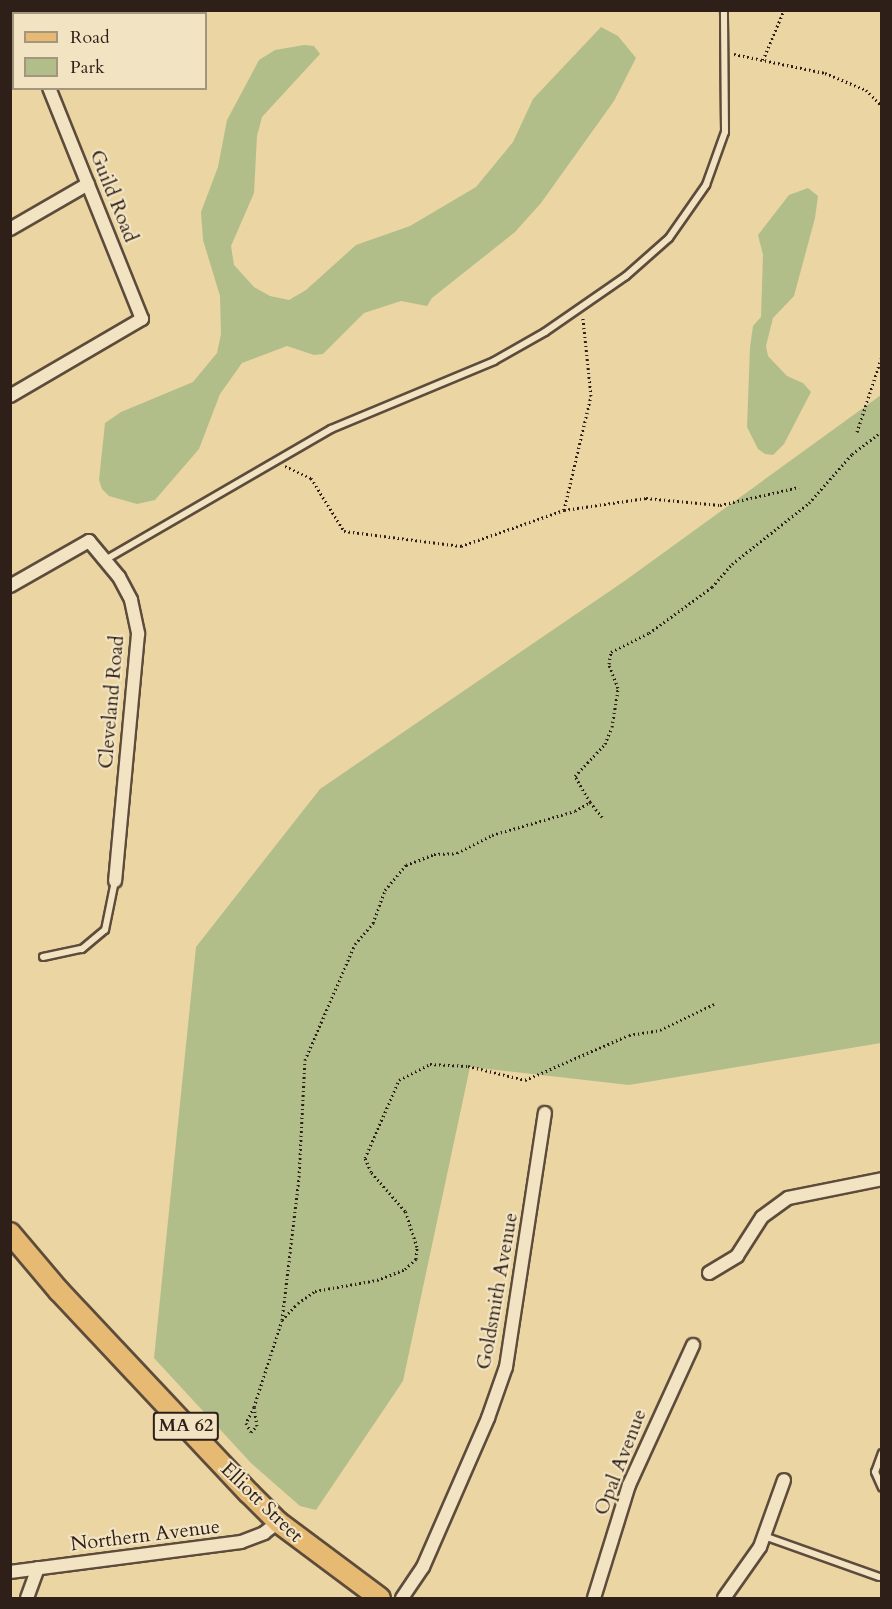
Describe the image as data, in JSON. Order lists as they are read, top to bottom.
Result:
{
  "streets": {
    "main road": ["MA 62", "Elliott Street"],
    "street": [
      "Guild Road",
      "Cleveland Road",
      "Goldsmith Avenue",
      "Opal Avenue",
      "Northern Avenue"
    ]
  },
  "crossings": [
    ["Elliott Street", "Northern Avenue"]
  ],
  "legend": ["Road", "Park"]
}
